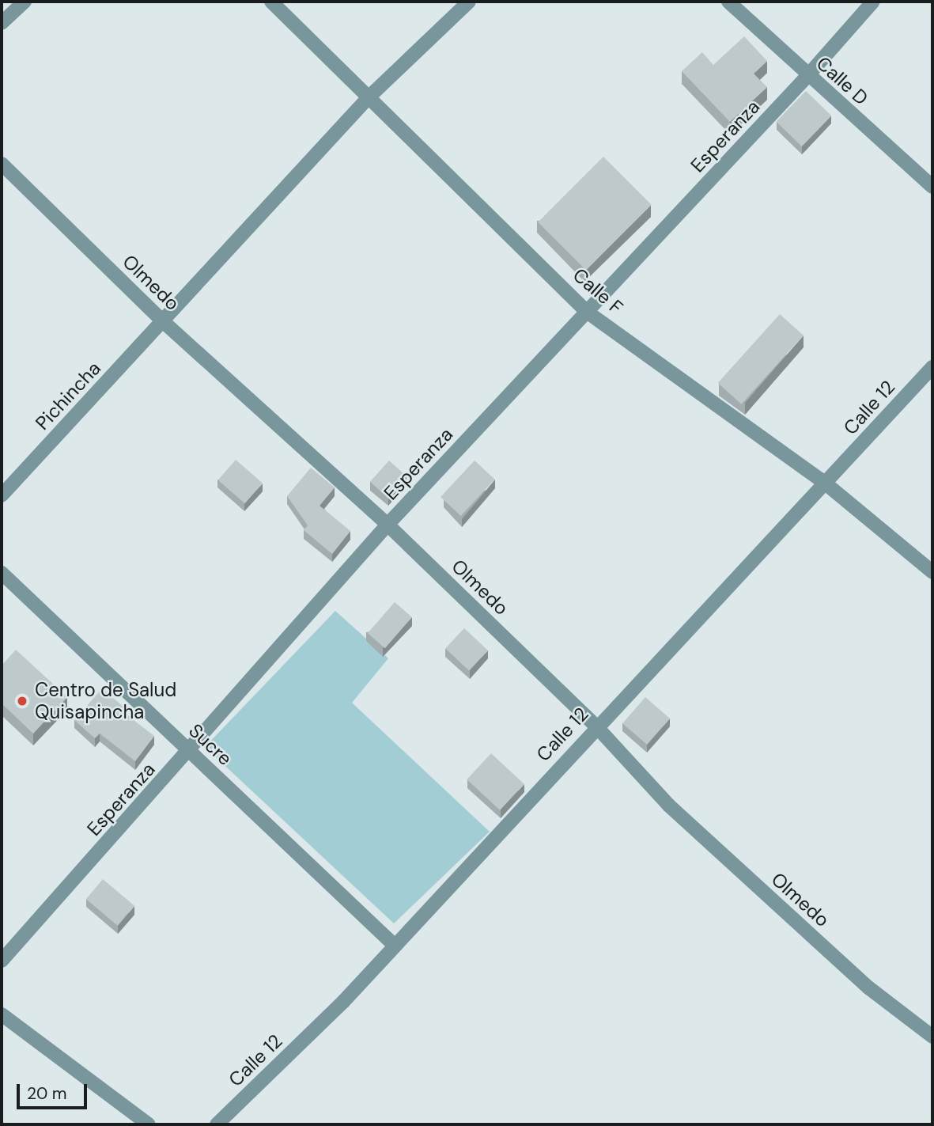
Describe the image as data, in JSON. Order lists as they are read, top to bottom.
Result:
{
  "streets": {
    "street": [
      "Calle D",
      "Esperanza",
      "Olmedo",
      "Calle F",
      "Pichincha",
      "Calle 12",
      "Sucre"
    ]
  },
  "crossings": [
    ["Calle D", "Esperanza"],
    ["Esperanza", "Olmedo"],
    ["Esperanza", "Calle F"],
    ["Esperanza", "Sucre"],
    ["Olmedo", "Pichincha"],
    ["Olmedo", "Calle 12"],
    ["Calle F", "Pichincha"],
    ["Calle F", "Calle 12"],
    ["Calle 12", "Sucre"]
  ],
  "places": ["Centro de Salud Quisapincha"],
  "scale_bar": "20 m"
}
